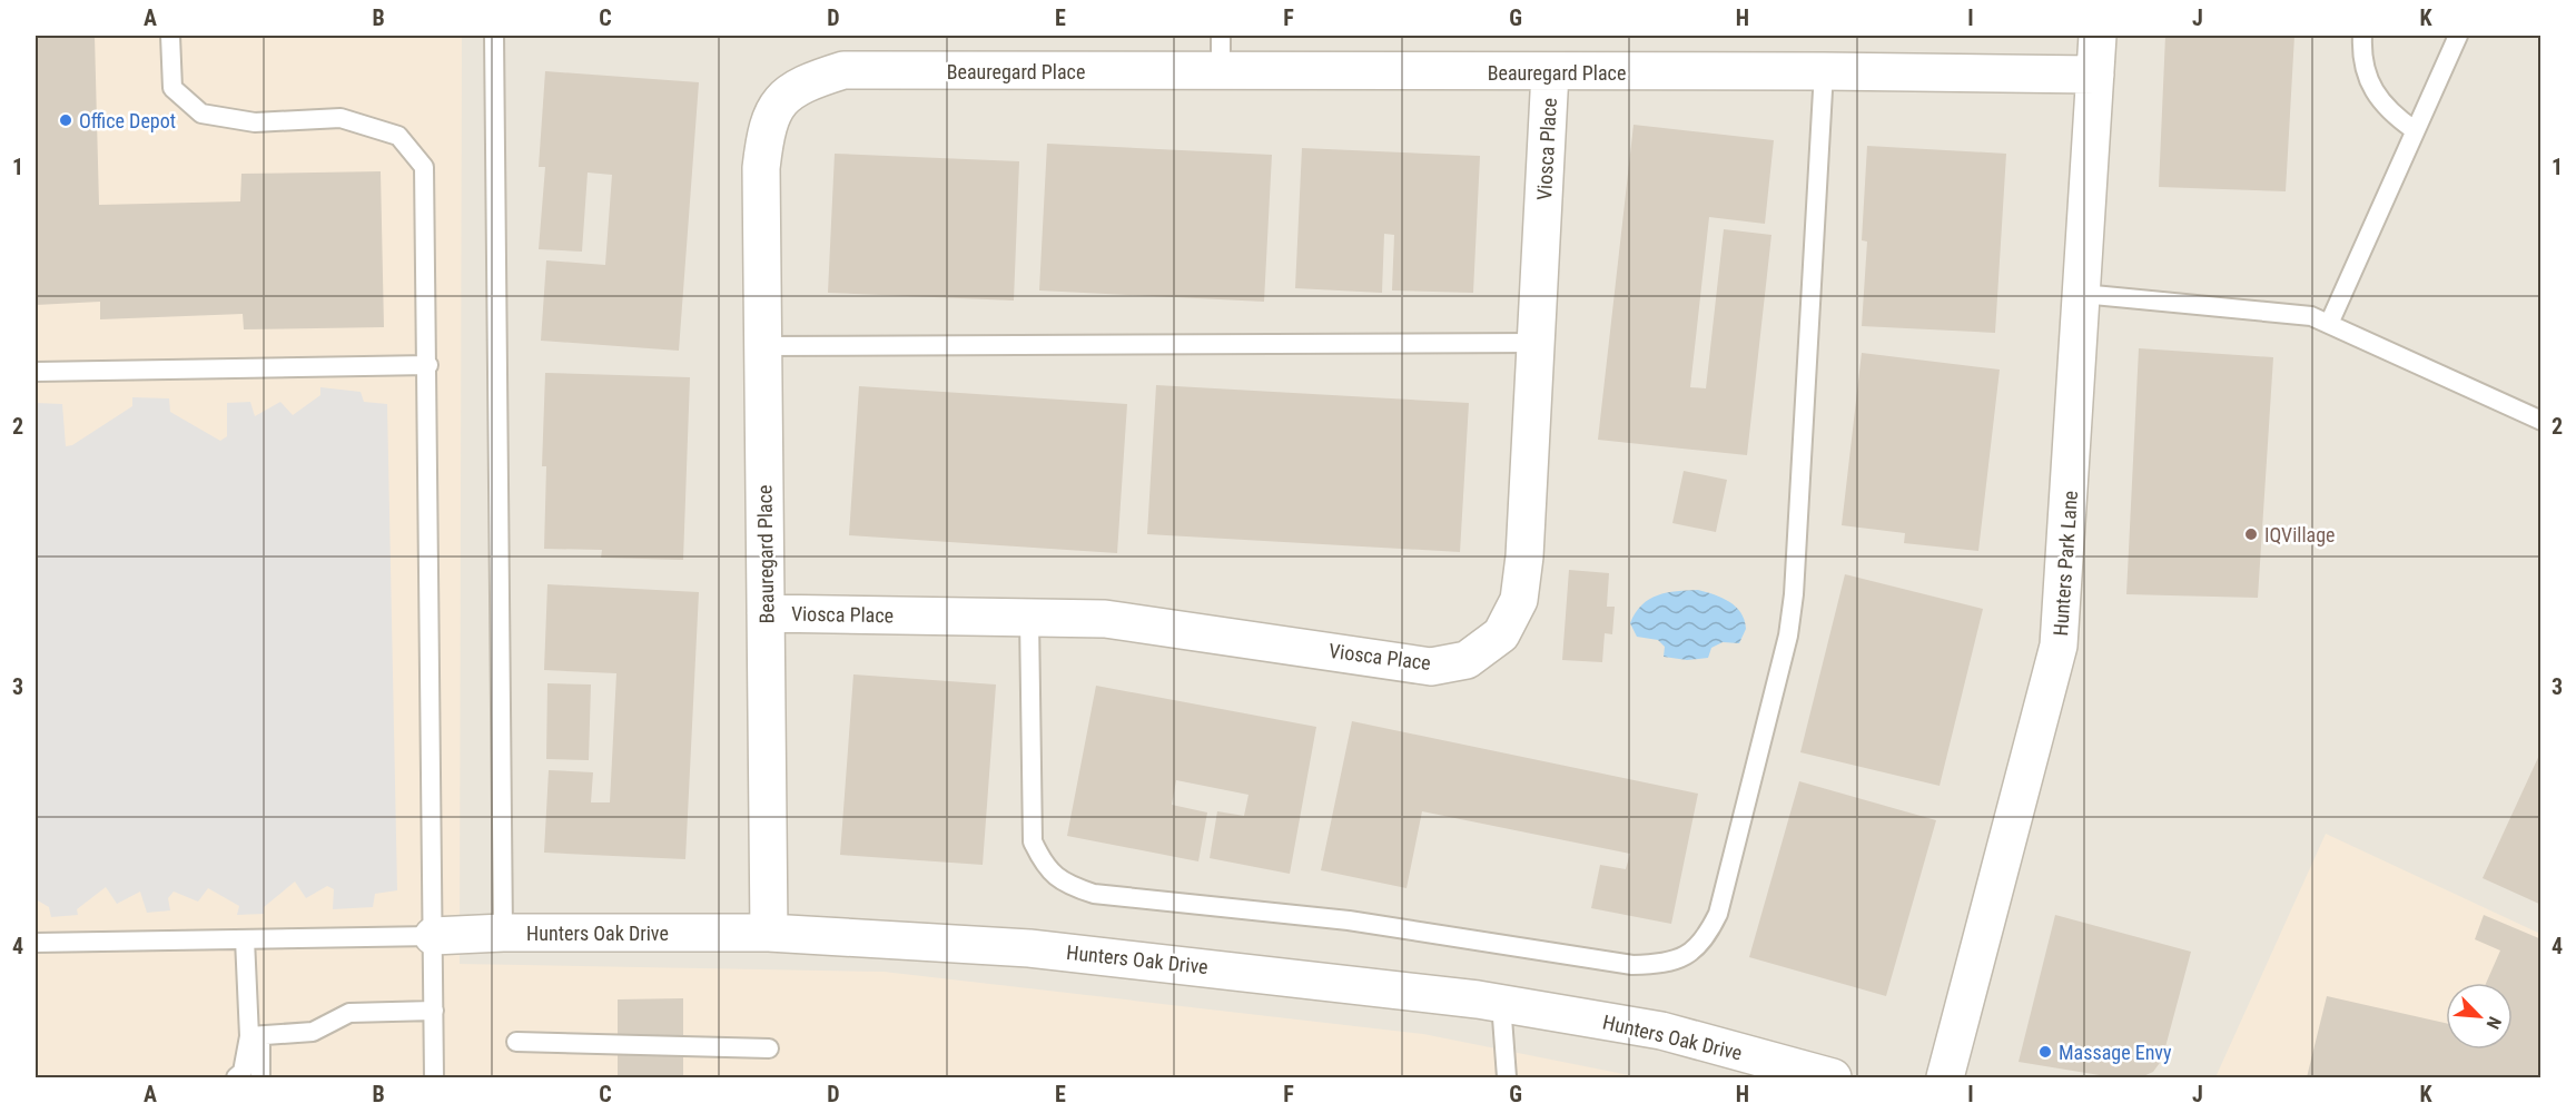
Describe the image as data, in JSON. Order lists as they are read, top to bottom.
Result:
{
  "streets": {
    "street": [
      "Beauregard Place",
      "Viosca Place",
      "Hunters Park Lane",
      "Hunters Oak Drive"
    ]
  },
  "crossings": [
    ["Beauregard Place", "Viosca Place"],
    ["Beauregard Place", "Hunters Park Lane"],
    ["Beauregard Place", "Hunters Oak Drive"]
  ],
  "places": ["Office Depot", "IQVillage", "Massage Envy"],
  "north": "bottom right",
  "grid": {
    "columns": [
      "A",
      "B",
      "C",
      "D",
      "E",
      "F",
      "G",
      "H",
      "I",
      "J",
      "K"
    ],
    "rows": [
      "1",
      "2",
      "3",
      "4"
    ]
  }
}
